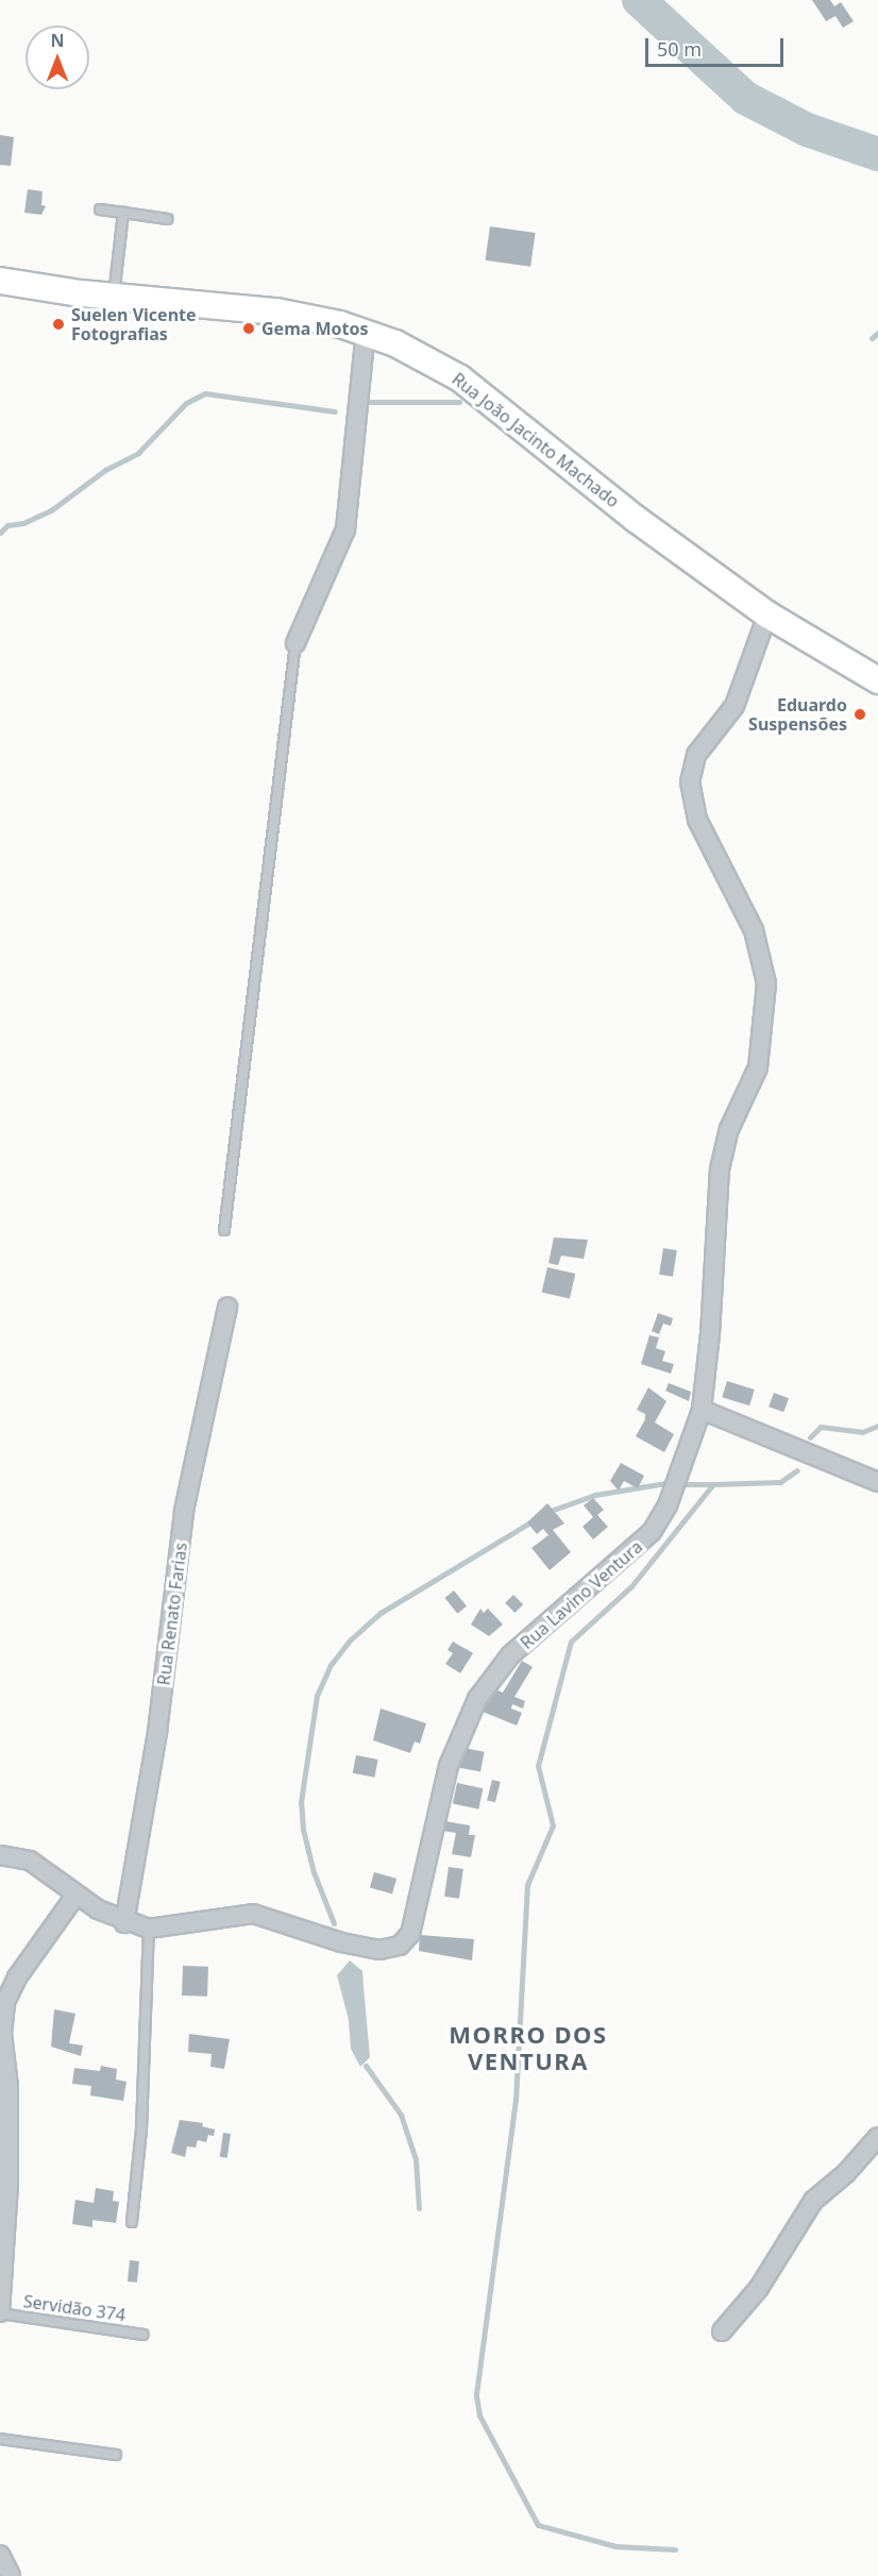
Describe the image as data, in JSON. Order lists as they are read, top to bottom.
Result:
{
  "streets": {
    "main road": ["Rua João Jacinto Machado"],
    "street": ["Rua Lavino Ventura", "Rua Renato Farias"],
    "lane": ["Servidão 374"]
  },
  "crossings": [
    ["Rua João Jacinto Machado", "Rua Lavino Ventura"],
    ["Rua Lavino Ventura", "Rua Renato Farias"]
  ],
  "districts": ["MORRO DOS VENTURA"],
  "places": ["Suelen Vicente Fotografias", "Gema Motos", "Eduardo Suspensões"],
  "scale_bar": "50 m",
  "north": "top"
}
